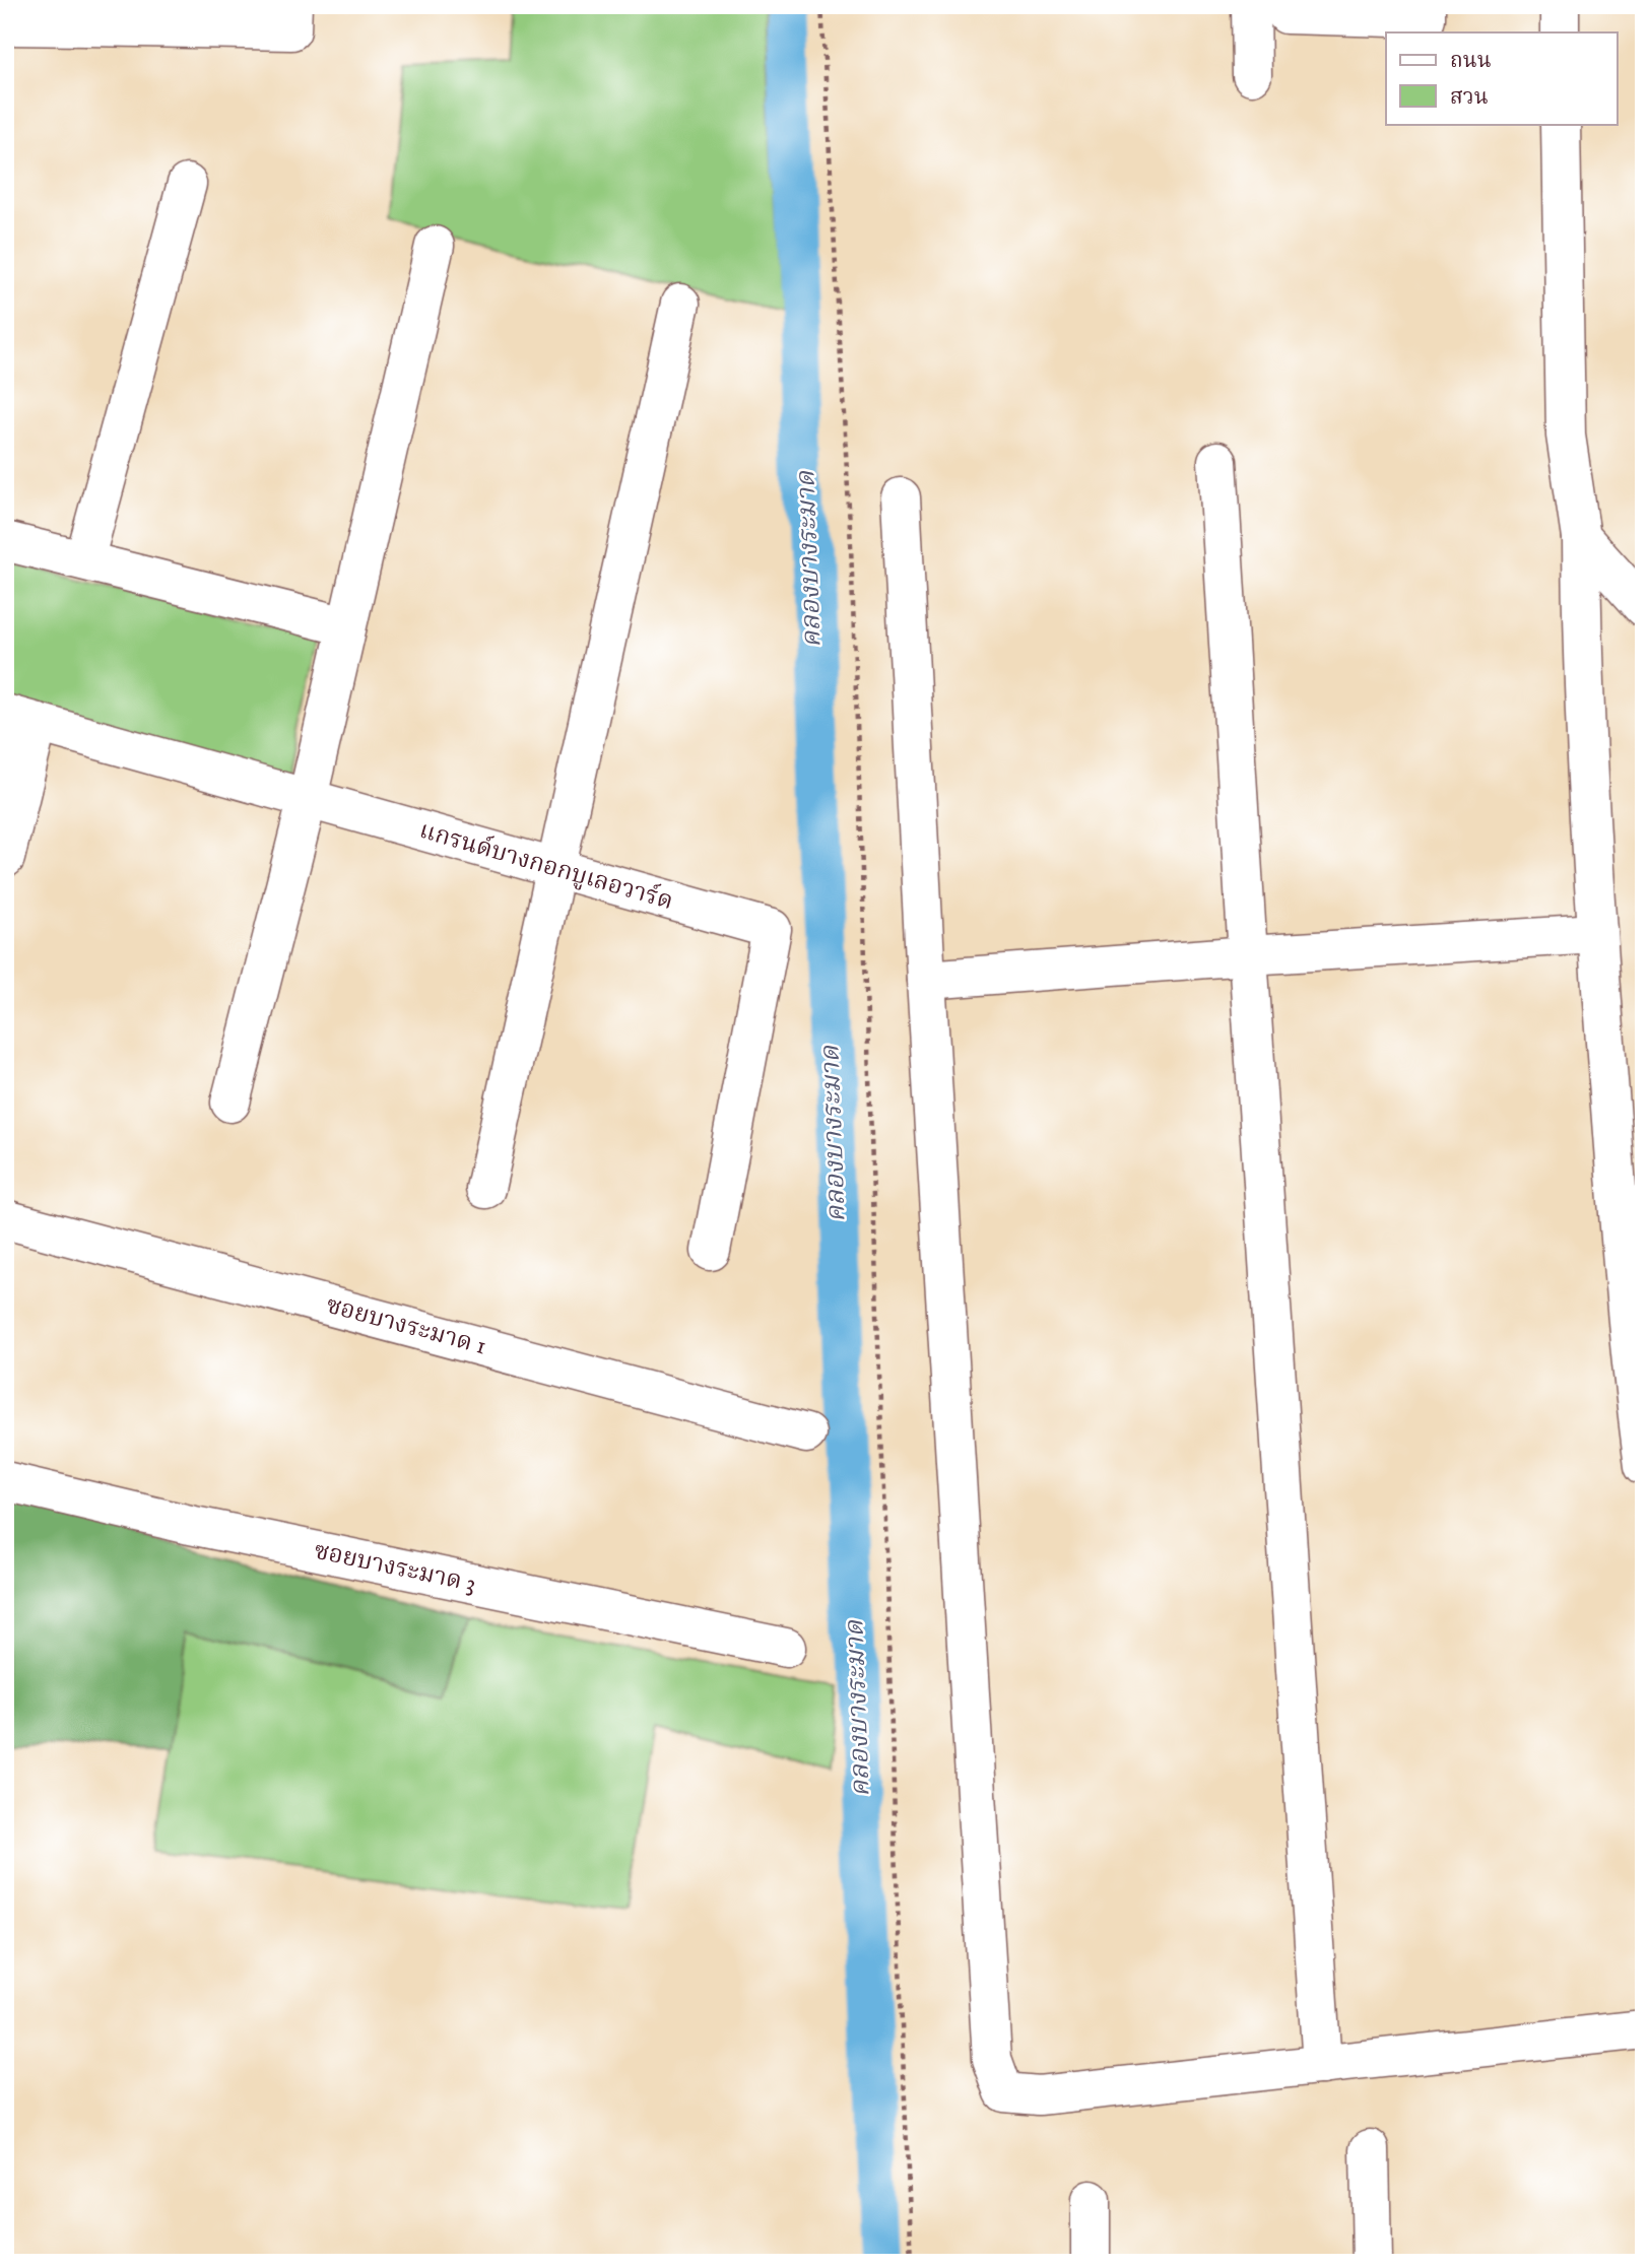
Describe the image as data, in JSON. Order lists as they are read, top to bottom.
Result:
{
  "streets": {
    "street": ["แกรนด์บางกอกบูเลอวาร์ด", "ซอยบางระมาด 1", "ซอยบางระมาด 3"]
  },
  "water": ["คลองบางระมาด"],
  "legend": ["ถนน", "สวน"]
}
